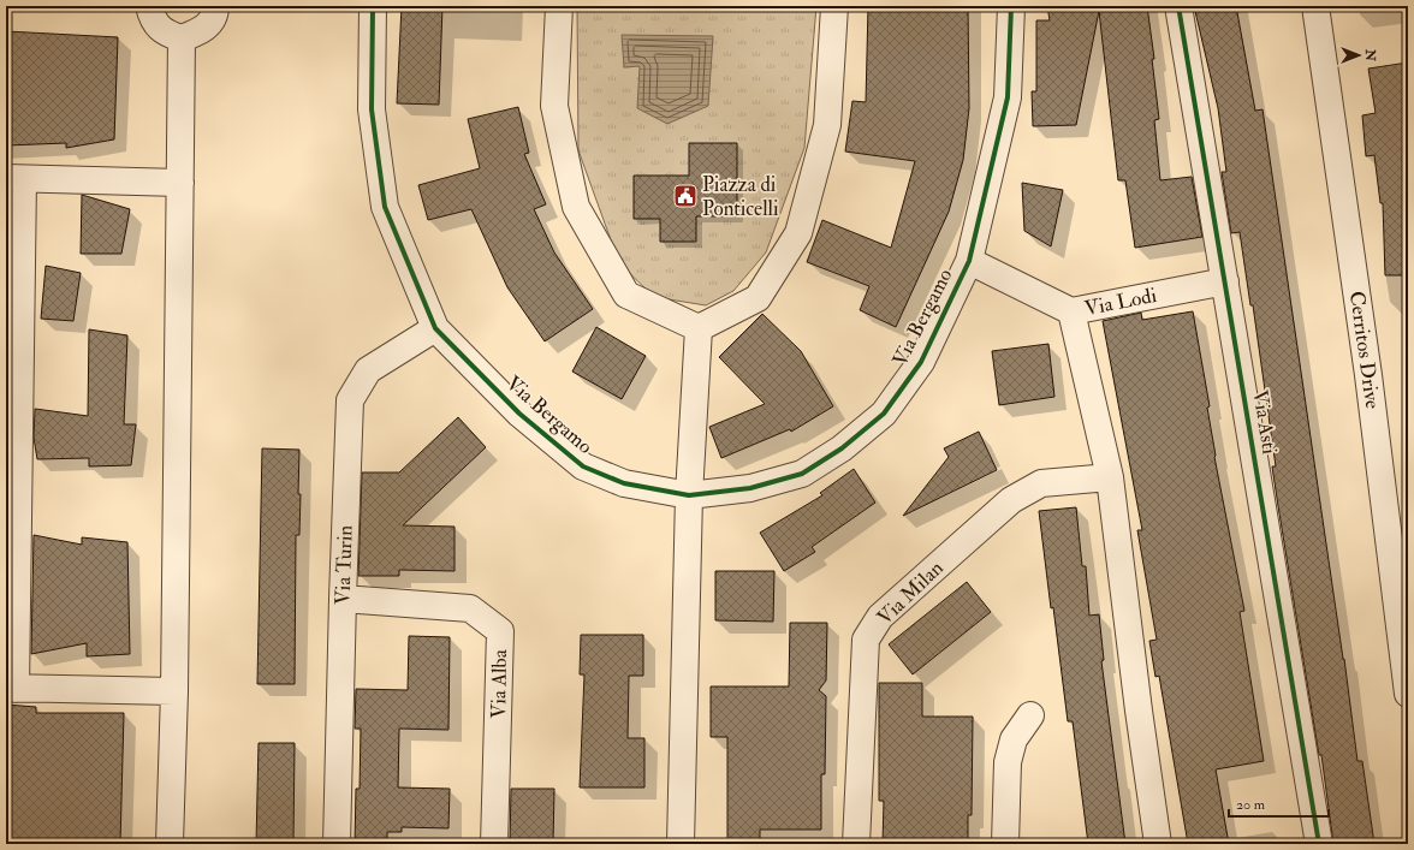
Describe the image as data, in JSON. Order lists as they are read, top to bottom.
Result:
{
  "streets": {
    "street": [
      "Via Lodi",
      "Via Bergamo",
      "Cerritos Drive",
      "Via Asti",
      "Via Turin",
      "Via Milan",
      "Via Alba"
    ]
  },
  "crossings": [
    ["Via Lodi", "Via Bergamo"],
    ["Via Lodi", "Via Asti"],
    ["Via Bergamo", "Via Turin"],
    ["Via Turin", "Via Alba"]
  ],
  "places": {
    "public building": ["Piazza di Ponticelli"]
  },
  "scale_bar": "20 m",
  "north": "right"
}
